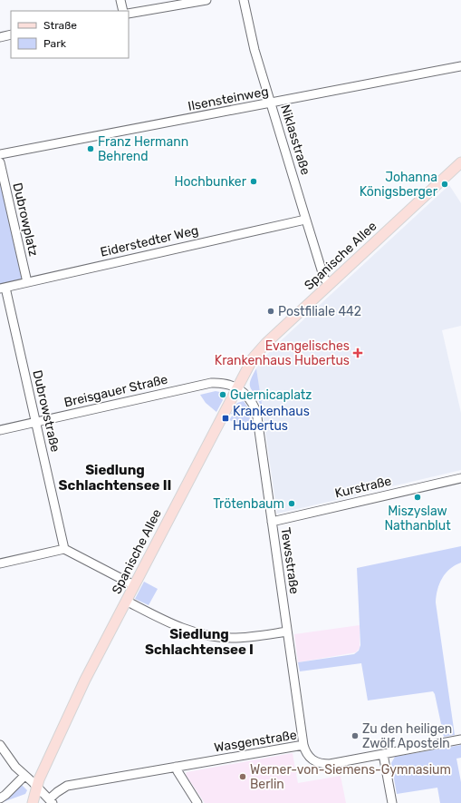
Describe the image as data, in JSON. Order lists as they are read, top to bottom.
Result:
{
  "streets": {
    "main road": ["Spanische Allee"],
    "street": [
      "Ilsensteinweg",
      "Niklasstraße",
      "Dubrowplatz",
      "Eiderstedter Weg",
      "Breisgauer Straße",
      "Dubrowstraße",
      "Kurstraße",
      "Tewsstraße",
      "Wasgenstraße"
    ]
  },
  "crossings": [
    ["Ilsensteinweg", "Niklasstraße"],
    ["Niklasstraße", "Eiderstedter Weg"],
    ["Niklasstraße", "Spanische Allee"],
    ["Dubrowplatz", "Eiderstedter Weg"],
    ["Eiderstedter Weg", "Dubrowstraße"],
    ["Spanische Allee", "Breisgauer Straße"],
    ["Spanische Allee", "Tewsstraße"],
    ["Breisgauer Straße", "Dubrowstraße"],
    ["Breisgauer Straße", "Tewsstraße"],
    ["Kurstraße", "Tewsstraße"],
    ["Tewsstraße", "Wasgenstraße"]
  ],
  "districts": ["Siedlung Schlachtensee II", "Siedlung Schlachtensee I"],
  "places": {
    "other": [
      "Franz Hermann Behrend",
      "Hochbunker",
      "Johanna Königsberger",
      "Postfiliale 442",
      "Guernicaplatz",
      "Miszyslaw Nathanblut",
      "Trötenbaum",
      "Zu den heiligen Zwölf Aposteln",
      "Werner-von-Siemens-Gymnasium Berlin"
    ],
    "health": ["Evangelisches Krankenhaus Hubertus"],
    "transit": ["Krankenhaus Hubertus"]
  },
  "legend": ["Straße", "Park"]
}
